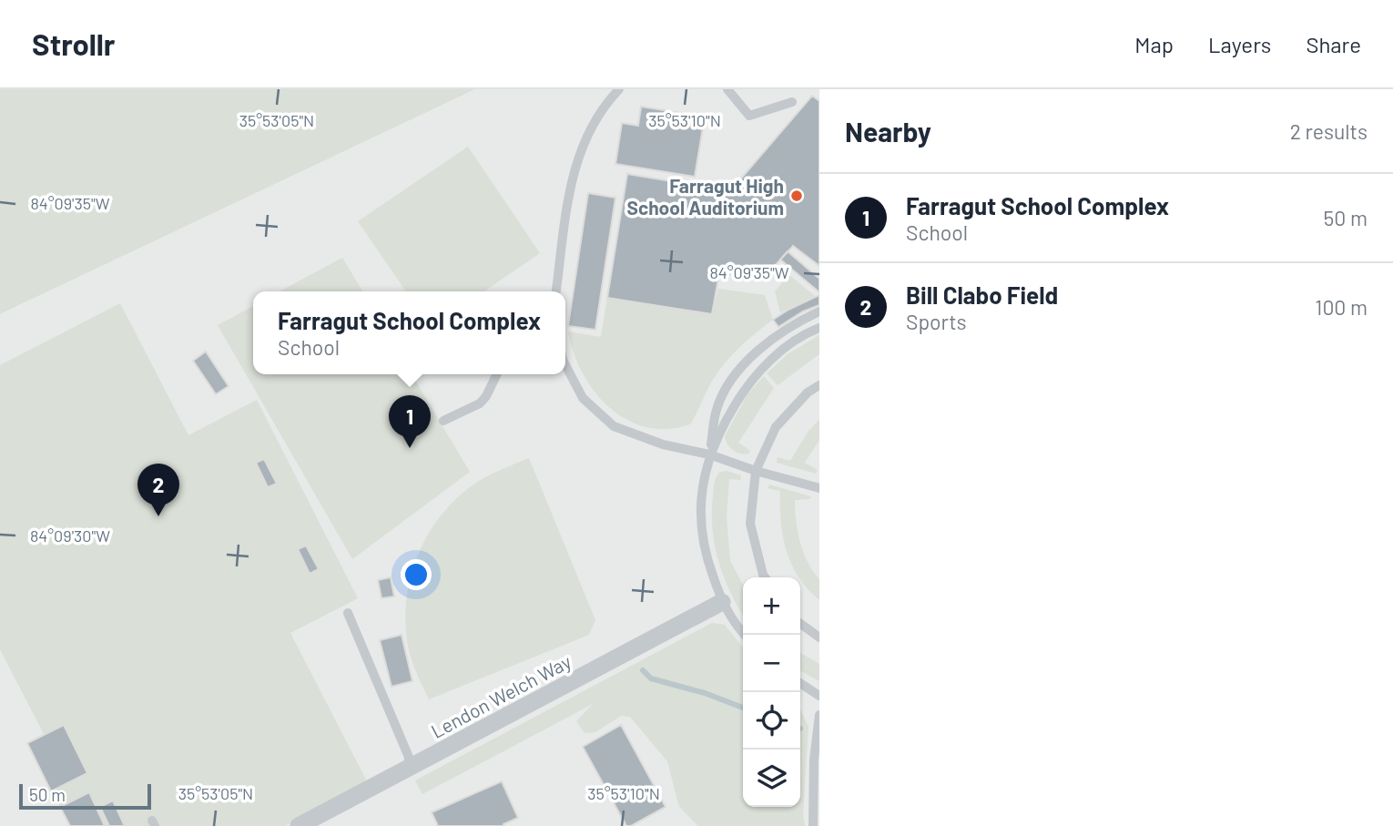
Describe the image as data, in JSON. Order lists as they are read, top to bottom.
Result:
{
  "streets": {
    "street": ["Lendon Welch Way"]
  },
  "places": ["Farragut High School Auditorium"],
  "scale_bar": "50 m",
  "page": {
    "header": "Strollr",
    "nav": ["Map", "Layers", "Share"],
    "heading": ["Nearby", "2 results"],
    "list": [
      {
        "mark": "1",
        "name": "Farragut School Complex",
        "note": "School",
        "value": "50 m"
      },
      {
        "mark": "2",
        "name": "Bill Clabo Field",
        "note": "Sports",
        "value": "100 m"
      }
    ],
    "popup": ["Farragut School Complex", "School"],
    "pins": ["1", "2"],
    "map_buttons": ["+", "−"],
    "scale": "50 m"
  },
  "coordinates": [
    "35°53'05\"N",
    "35°53'10\"N",
    "84°09'35\"W",
    "84°09'30\"W"
  ]
}
